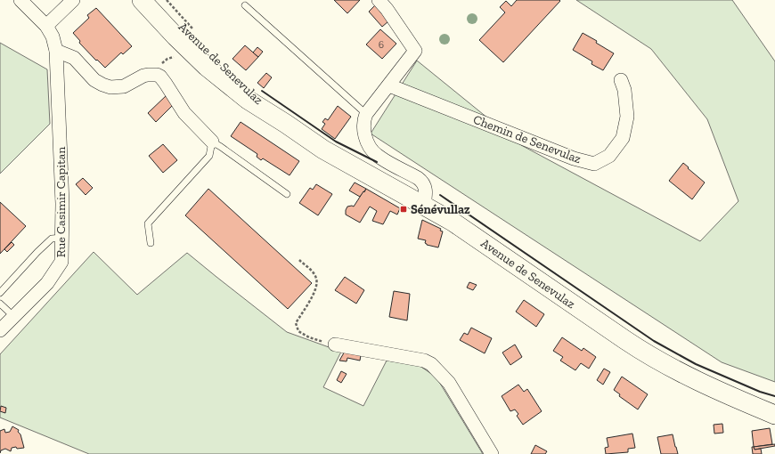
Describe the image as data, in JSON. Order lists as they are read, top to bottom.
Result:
{
  "streets": {
    "main road": ["Avenue de Senevulaz"],
    "street": ["Chemin de Senevulaz", "Rue Casimir Capitan"]
  },
  "places": {
    "transit": ["Sénévullaz"]
  },
  "house_numbers": ["6"]
}
